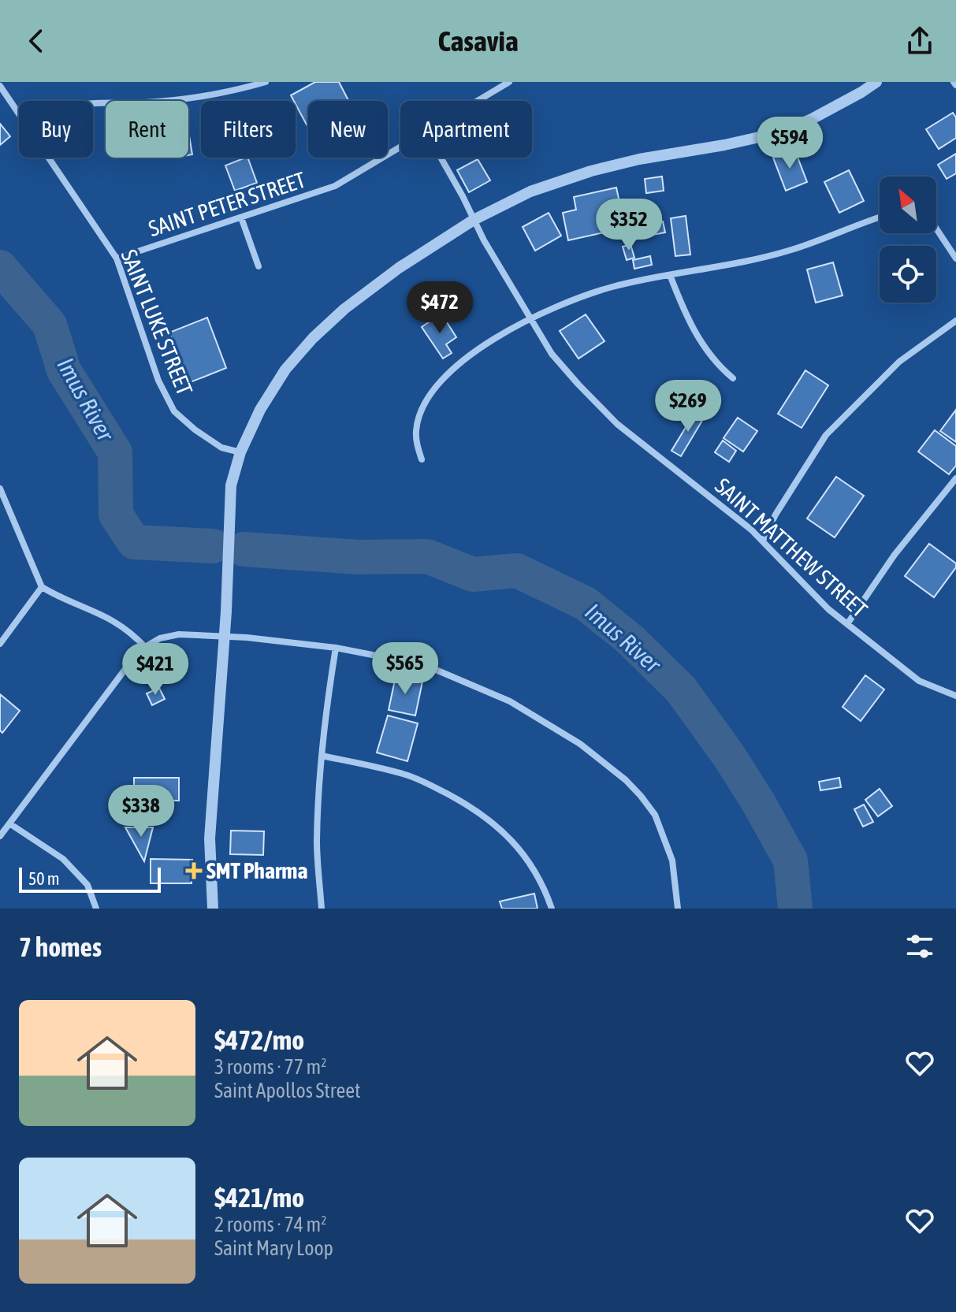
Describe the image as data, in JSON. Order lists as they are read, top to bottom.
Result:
{
  "streets": {
    "street": ["SAINT PETER STREET", "SAINT LUKE STREET", "SAINT MATTHEW STREET"]
  },
  "crossings": [
    ["SAINT PETER STREET", "SAINT LUKE STREET"]
  ],
  "water": ["Imus River"],
  "places": {
    "health": ["SMT Pharma"]
  },
  "scale_bar": "50 m",
  "north": "top left",
  "page": {
    "header": "Casavia",
    "chip": [
      "Buy",
      "Rent",
      "Filters",
      "New",
      "Apartment"
    ],
    "price": [
      "$594",
      "$352",
      "$472",
      "$269",
      "$565",
      "$421",
      "$338"
    ],
    "scale": "50 m",
    "heading": "7 homes",
    "list": [
      {
        "name": "$472/mo",
        "note": "3 rooms · 77 m² · Saint Apollos Street"
      },
      {
        "name": "$421/mo",
        "note": "2 rooms · 74 m² · Saint Mary Loop"
      }
    ]
  }
}
